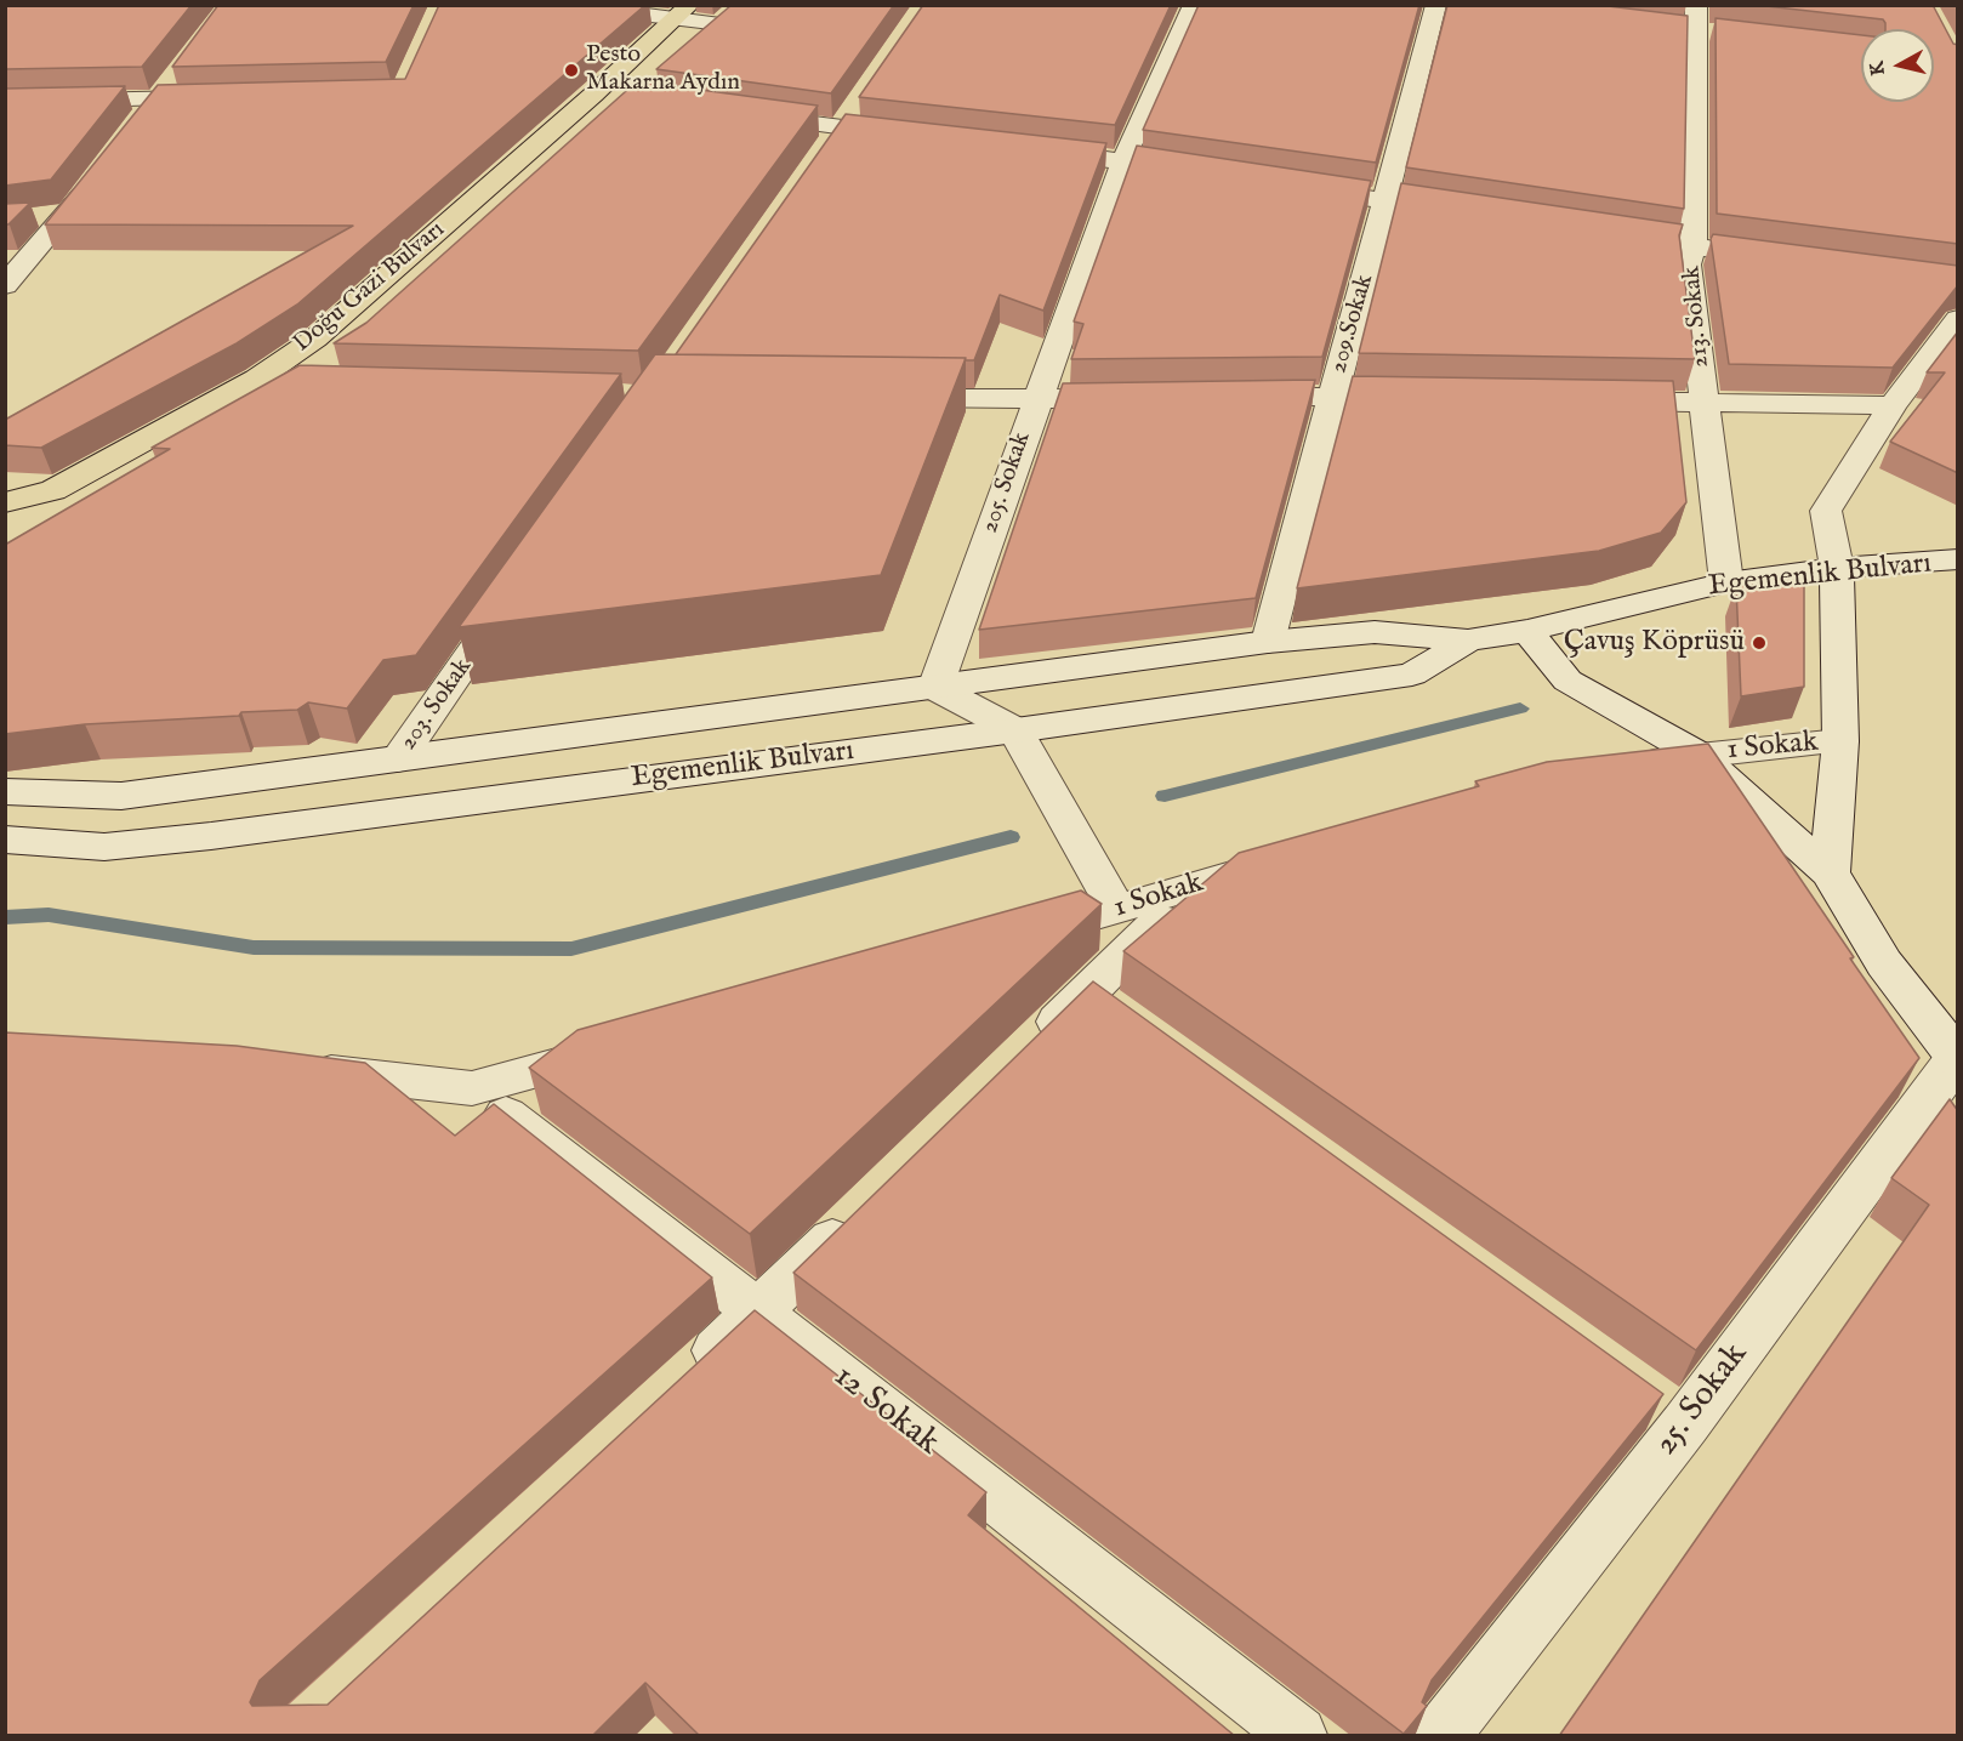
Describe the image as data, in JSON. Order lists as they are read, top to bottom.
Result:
{
  "streets": {
    "main road": ["Doğu Gazi Bulvarı"],
    "street": [
      "213. Sokak",
      "209.Sokak",
      "205. Sokak",
      "Egemenlik Bulvarı",
      "203. Sokak",
      "1 Sokak",
      "25. Sokak",
      "12 Sokak"
    ]
  },
  "crossings": [
    ["213. Sokak", "Egemenlik Bulvarı"],
    ["209.Sokak", "Egemenlik Bulvarı"],
    ["205. Sokak", "Egemenlik Bulvarı"],
    ["Egemenlik Bulvarı", "203. Sokak"]
  ],
  "places": ["Pesto Makarna Aydın", "Çavuş Köprüsü"],
  "north": "left"
}
